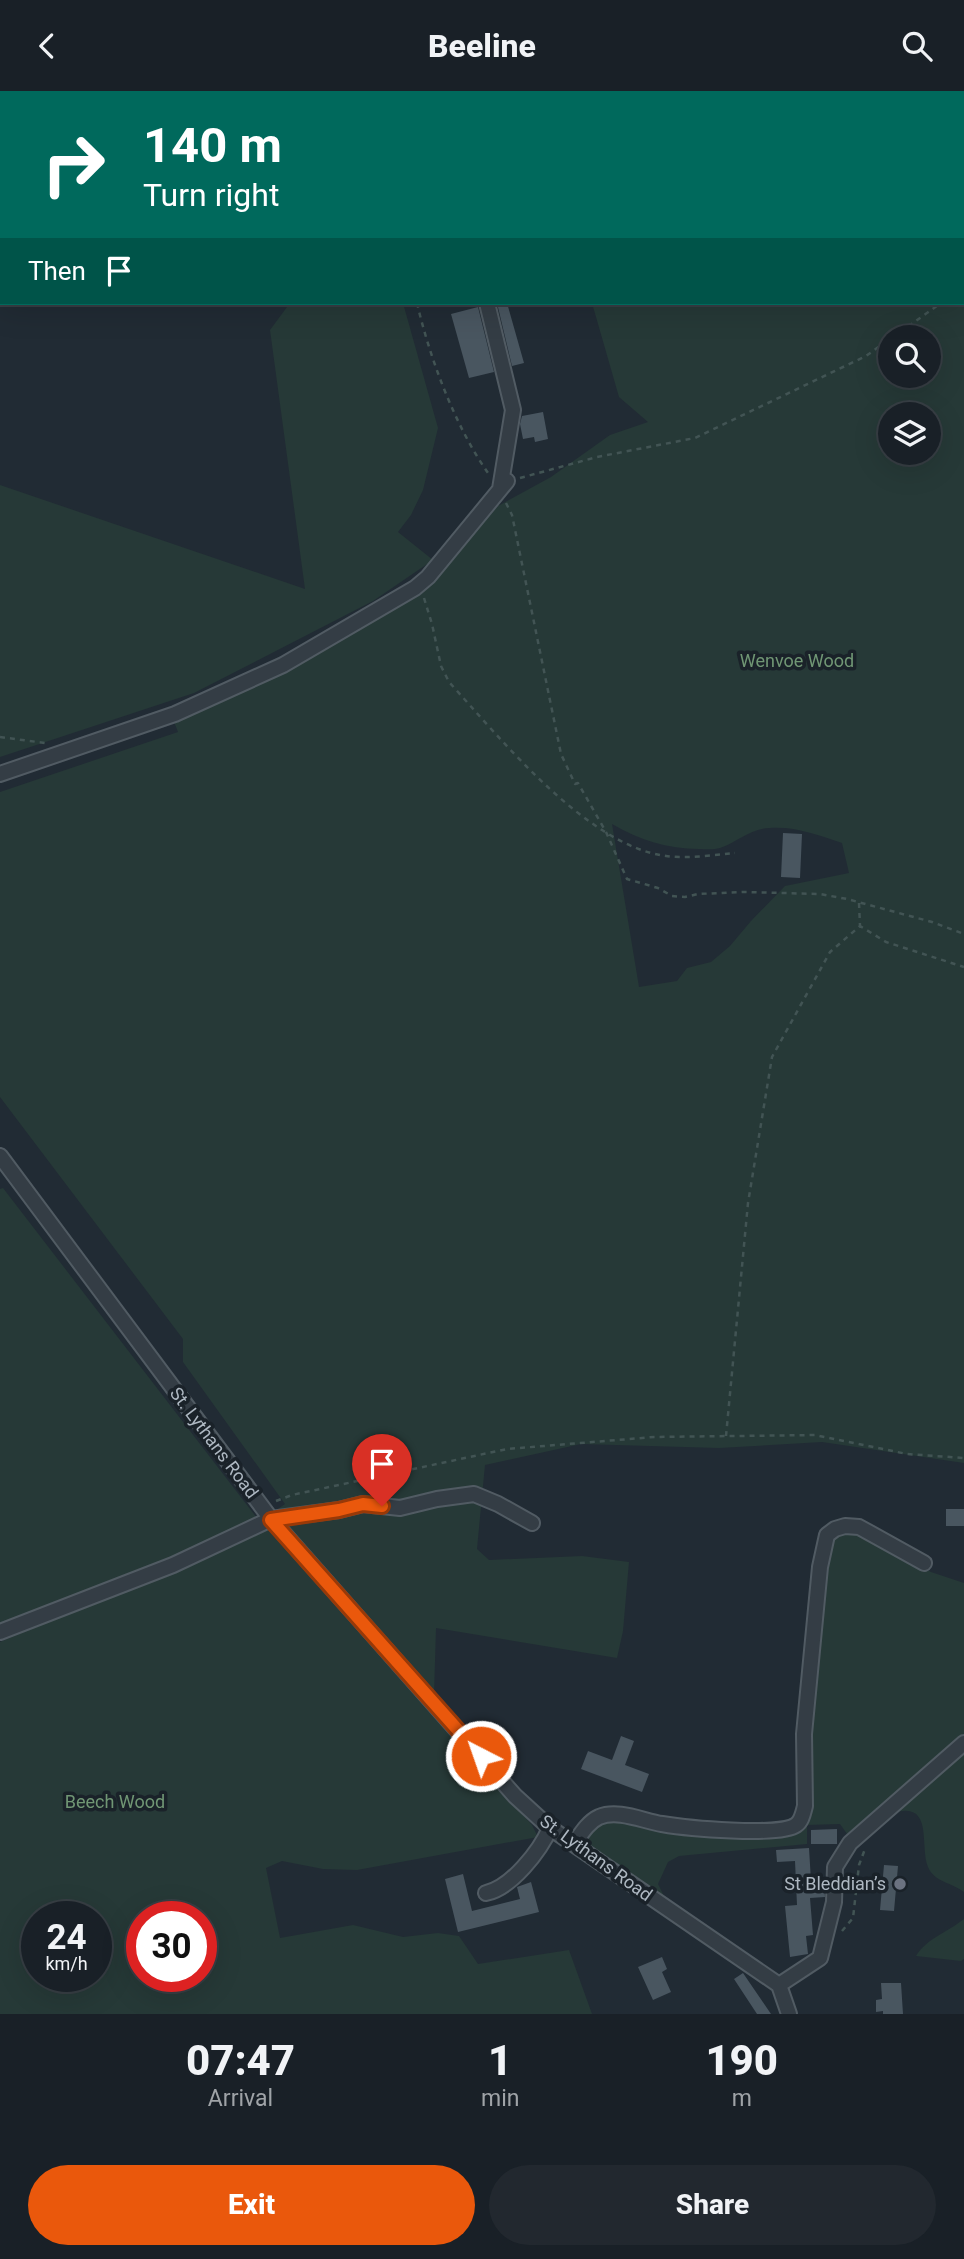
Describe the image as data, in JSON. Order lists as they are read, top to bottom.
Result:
{
  "streets": {
    "street": ["St. Lythans Road"]
  },
  "parks": ["Wenvoe Wood", "Beech Wood"],
  "places": ["St Bleddian’s"],
  "page": {
    "header": "Beeline",
    "turn": ["140 m", "Turn right"],
    "then": "Then",
    "speed": "24 km/h",
    "limit": "30",
    "eta": [
      "07:47",
      "Arrival",
      "1",
      "min",
      "190",
      "m"
    ],
    "buttons": ["Exit", "Share"]
  }
}
